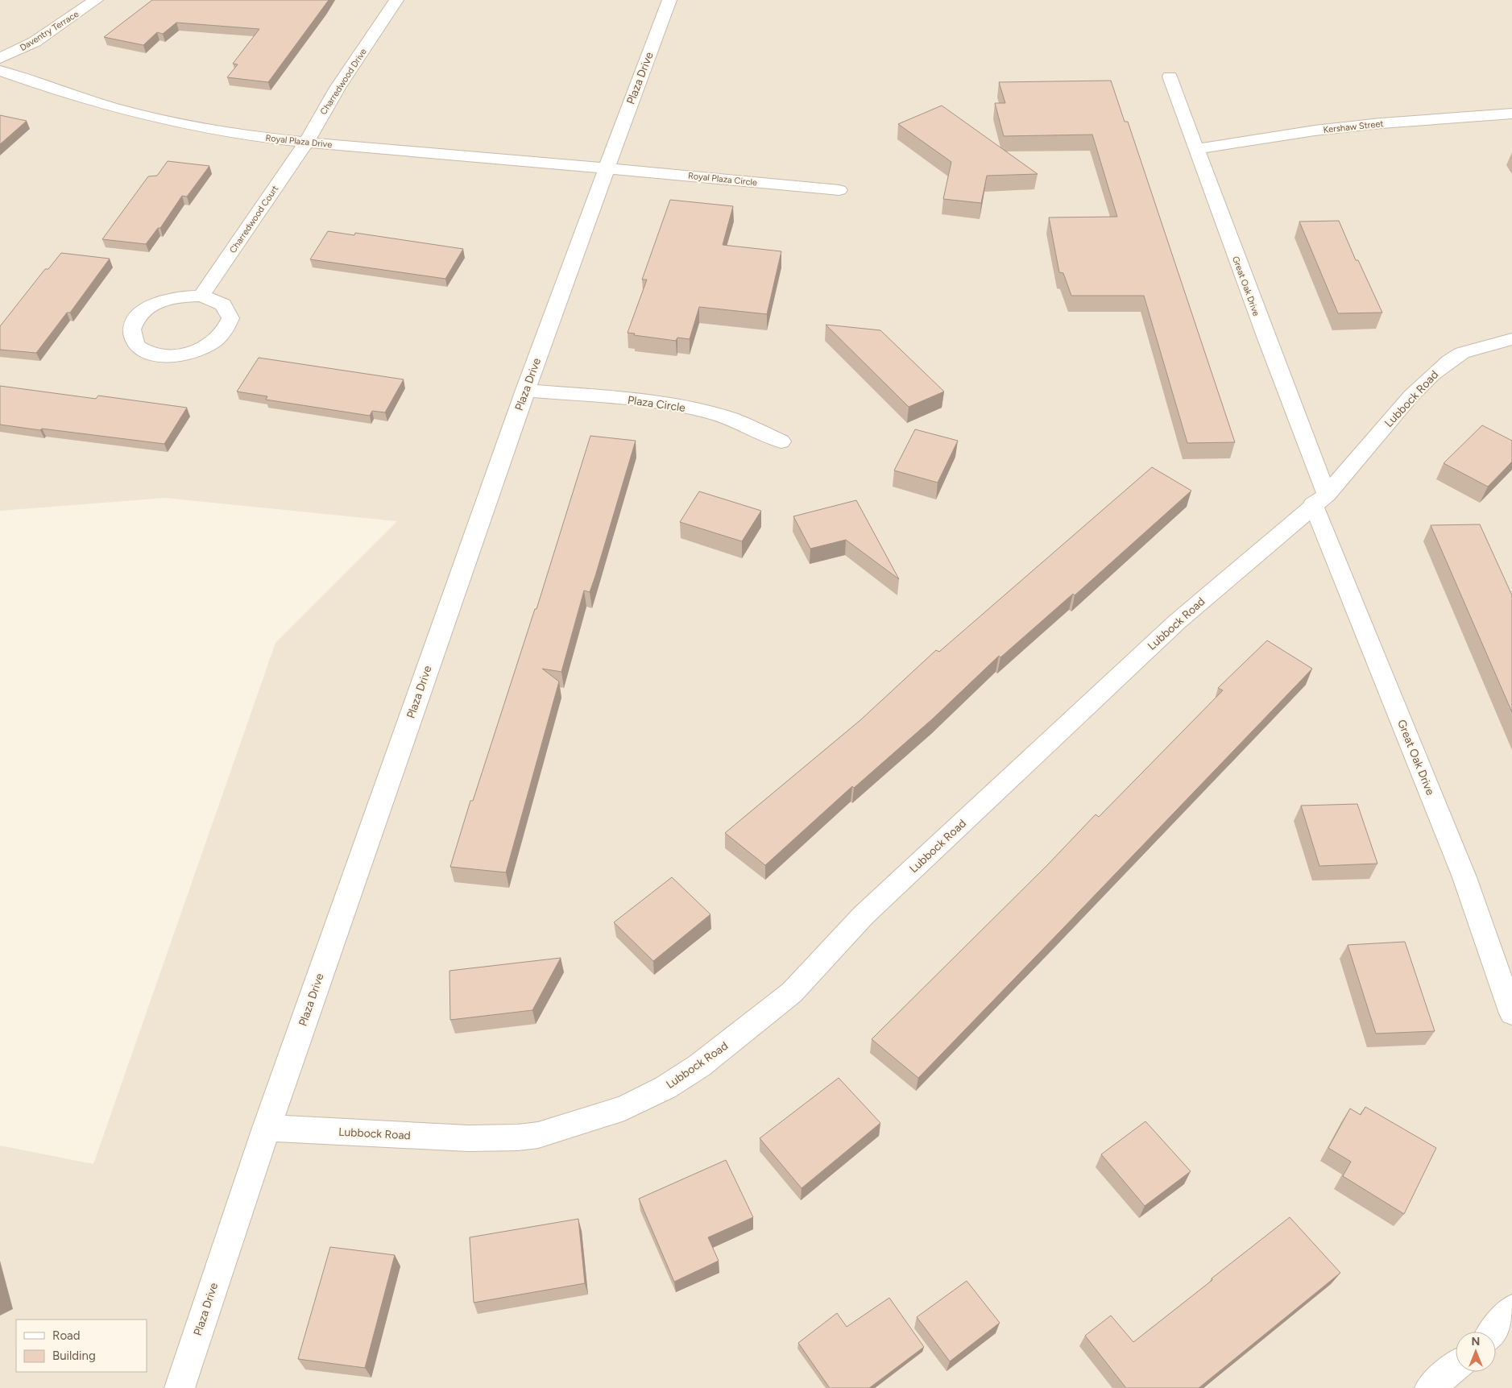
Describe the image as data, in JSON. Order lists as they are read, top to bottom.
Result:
{
  "streets": {
    "street": [
      "Daventry Terrace",
      "Plaza Drive",
      "Charredwood Drive",
      "Kershaw Street",
      "Royal Plaza Drive",
      "Royal Plaza Circle",
      "Charredwood Court",
      "Great Oak Drive",
      "Lubbock Road",
      "Plaza Circle"
    ]
  },
  "crossings": [
    ["Plaza Drive", "Royal Plaza Drive"],
    ["Plaza Drive", "Royal Plaza Circle"],
    ["Plaza Drive", "Lubbock Road"],
    ["Plaza Drive", "Plaza Circle"],
    ["Charredwood Drive", "Royal Plaza Drive"],
    ["Charredwood Drive", "Charredwood Court"],
    ["Kershaw Street", "Great Oak Drive"],
    ["Royal Plaza Drive", "Royal Plaza Circle"],
    ["Royal Plaza Drive", "Charredwood Court"],
    ["Great Oak Drive", "Lubbock Road"]
  ],
  "legend": ["Road", "Building"],
  "north": "top"
}
